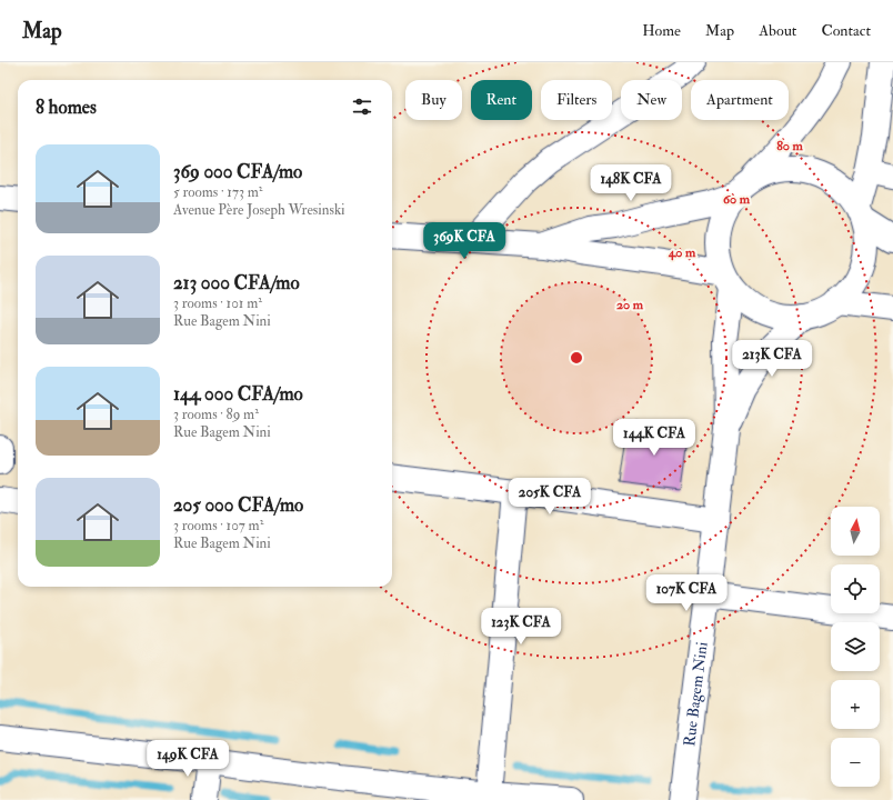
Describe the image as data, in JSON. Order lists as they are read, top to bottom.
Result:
{
  "streets": {
    "street": ["Rue Bagem Nini"]
  },
  "north": "top",
  "page": {
    "header": "Map",
    "nav": [
      "Home",
      "Map",
      "About",
      "Contact"
    ],
    "chip": [
      "Buy",
      "Rent",
      "Filters",
      "New",
      "Apartment"
    ],
    "heading": "8 homes",
    "list": [
      {
        "name": "369 000 CFA/mo",
        "note": "5 rooms · 173 m² · Avenue Père Joseph Wresinski"
      },
      {
        "name": "213 000 CFA/mo",
        "note": "3 rooms · 101 m² · Rue Bagem Nini"
      },
      {
        "name": "144 000 CFA/mo",
        "note": "3 rooms · 89 m² · Rue Bagem Nini"
      },
      {
        "name": "205 000 CFA/mo",
        "note": "3 rooms · 107 m² · Rue Bagem Nini"
      }
    ],
    "price": [
      "148K CFA",
      "369K CFA",
      "213K CFA",
      "144K CFA",
      "205K CFA",
      "107K CFA",
      "123K CFA",
      "149K CFA"
    ],
    "map_buttons": ["+", "−"]
  },
  "rings": [
    "80 m",
    "60 m",
    "40 m",
    "20 m"
  ]
}
